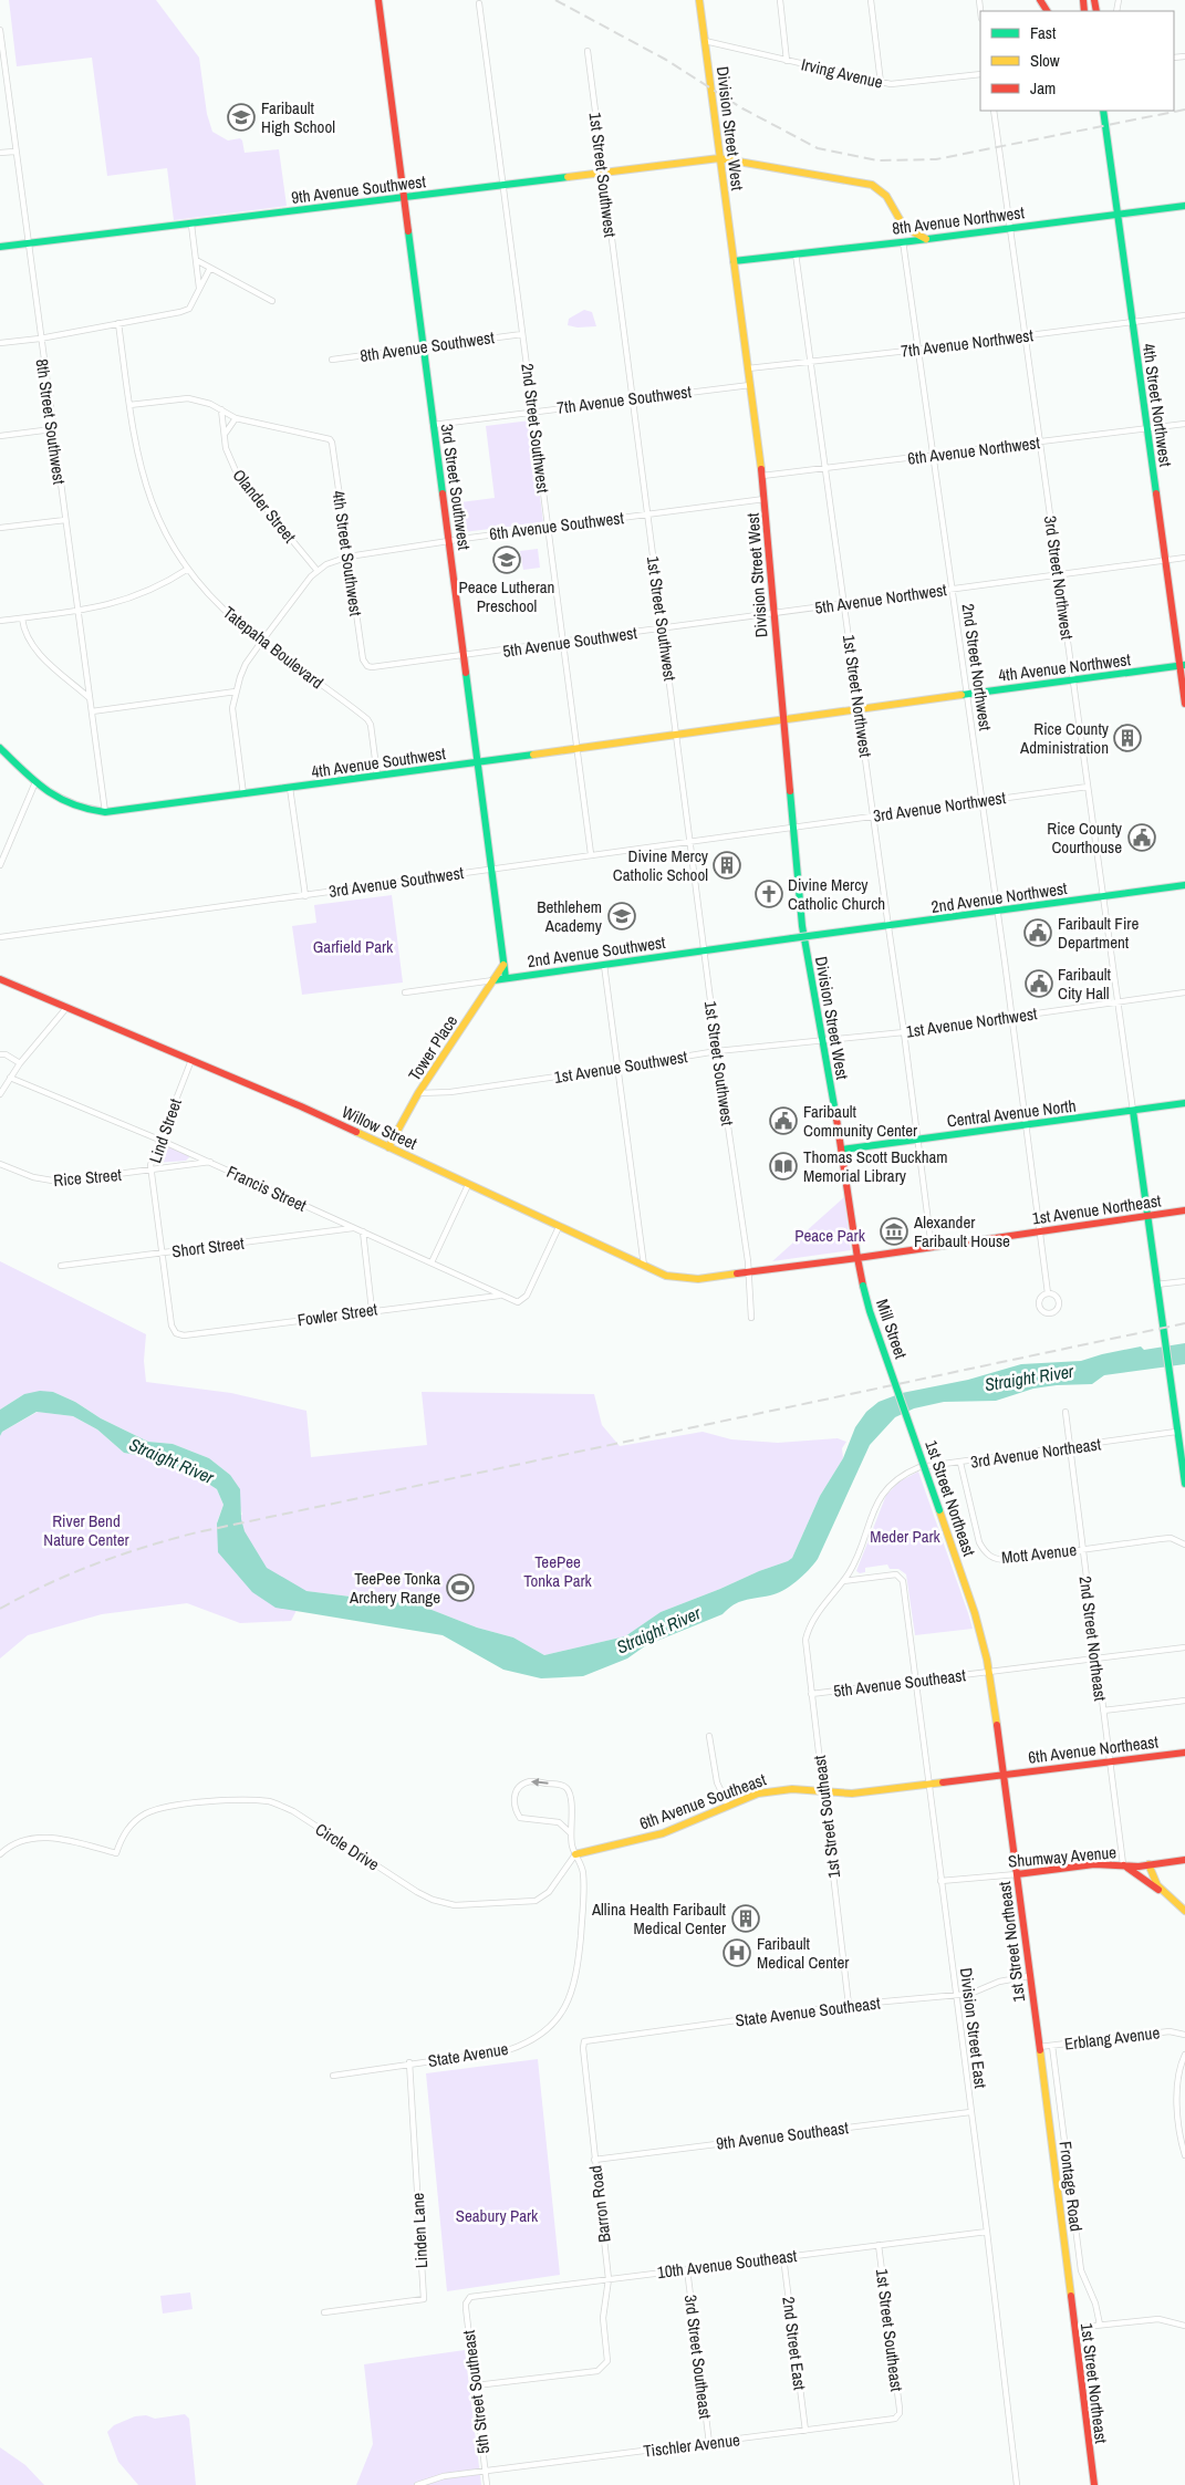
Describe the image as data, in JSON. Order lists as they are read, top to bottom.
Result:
{
  "streets": {
    "street": [
      "Irving Avenue",
      "Division Street West",
      "1st Street Southwest",
      "9th Avenue Southwest",
      "8th Avenue Northwest",
      "7th Avenue Northwest",
      "8th Avenue Southwest",
      "7th Avenue Southwest",
      "4th Street Northwest",
      "8th Street Southwest",
      "2nd Street Southwest",
      "6th Avenue Northwest",
      "3rd Street Southwest",
      "Olander Street",
      "6th Avenue Southwest",
      "4th Street Southwest",
      "3rd Street Northwest",
      "5th Avenue Northwest",
      "5th Avenue Southwest",
      "Tatepaha Boulevard",
      "2nd Street Northwest",
      "4th Avenue Northwest",
      "1st Street Northwest",
      "4th Avenue Southwest",
      "3rd Avenue Northwest",
      "3rd Avenue Southwest",
      "2nd Avenue Northwest",
      "2nd Avenue Southwest",
      "1st Avenue Northwest",
      "Tower Place",
      "1st Avenue Southwest",
      "Central Avenue North",
      "Willow Street",
      "Lind Street",
      "Rice Street",
      "Francis Street",
      "1st Avenue Northeast",
      "Short Street",
      "Fowler Street",
      "Mill Street",
      "3rd Avenue Northeast",
      "1st Street Northeast",
      "Mott Avenue",
      "2nd Street Northeast",
      "5th Avenue Southeast",
      "6th Avenue Northeast",
      "6th Avenue Southeast",
      "1st Street Southeast",
      "Circle Drive",
      "Shumway Avenue",
      "State Avenue Southeast",
      "Division Street East",
      "Erblang Avenue",
      "State Avenue",
      "9th Avenue Southeast",
      "Frontage Road",
      "Barron Road",
      "Linden Lane",
      "10th Avenue Southeast",
      "2nd Street East",
      "3rd Street Southeast",
      "5th Street Southeast",
      "Tischler Avenue"
    ]
  },
  "crossings": [
    ["Irving Avenue", "Division Street West"],
    ["Division Street West", "9th Avenue Southwest"],
    ["Division Street West", "8th Avenue Northwest"],
    ["Division Street West", "7th Avenue Northwest"],
    ["Division Street West", "7th Avenue Southwest"],
    ["Division Street West", "6th Avenue Northwest"],
    ["Division Street West", "6th Avenue Southwest"],
    ["Division Street West", "5th Avenue Northwest"],
    ["Division Street West", "5th Avenue Southwest"],
    ["Division Street West", "4th Avenue Northwest"],
    ["Division Street West", "4th Avenue Southwest"],
    ["Division Street West", "3rd Avenue Northwest"],
    ["Division Street West", "3rd Avenue Southwest"],
    ["Division Street West", "1st Avenue Northwest"],
    ["Division Street West", "1st Avenue Southwest"],
    ["Division Street West", "Central Avenue North"],
    ["1st Street Southwest", "9th Avenue Southwest"],
    ["1st Street Southwest", "7th Avenue Southwest"],
    ["1st Street Southwest", "6th Avenue Southwest"],
    ["1st Street Southwest", "5th Avenue Southwest"],
    ["1st Street Southwest", "4th Avenue Southwest"],
    ["1st Street Southwest", "3rd Avenue Southwest"],
    ["1st Street Southwest", "2nd Avenue Southwest"],
    ["1st Street Southwest", "1st Avenue Southwest"],
    ["1st Street Southwest", "Willow Street"],
    ["1st Street Southwest", "1st Avenue Northeast"],
    ["9th Avenue Southwest", "8th Street Southwest"],
    ["9th Avenue Southwest", "2nd Street Southwest"],
    ["9th Avenue Southwest", "3rd Street Southwest"],
    ["9th Avenue Southwest", "2nd Street Northwest"],
    ["8th Avenue Northwest", "4th Street Northwest"],
    ["8th Avenue Northwest", "3rd Street Northwest"],
    ["8th Avenue Northwest", "2nd Street Northwest"],
    ["8th Avenue Northwest", "1st Street Northwest"],
    ["7th Avenue Northwest", "4th Street Northwest"],
    ["7th Avenue Northwest", "3rd Street Northwest"],
    ["7th Avenue Northwest", "2nd Street Northwest"],
    ["7th Avenue Northwest", "1st Street Northwest"],
    ["8th Avenue Southwest", "2nd Street Southwest"],
    ["8th Avenue Southwest", "3rd Street Southwest"],
    ["7th Avenue Southwest", "2nd Street Southwest"],
    ["7th Avenue Southwest", "3rd Street Southwest"],
    ["4th Street Northwest", "6th Avenue Northwest"],
    ["4th Street Northwest", "5th Avenue Northwest"],
    ["4th Street Northwest", "4th Avenue Northwest"],
    ["8th Street Southwest", "4th Avenue Southwest"],
    ["2nd Street Southwest", "6th Avenue Southwest"],
    ["2nd Street Southwest", "5th Avenue Southwest"],
    ["2nd Street Southwest", "4th Avenue Southwest"],
    ["2nd Street Southwest", "3rd Avenue Southwest"],
    ["6th Avenue Northwest", "3rd Street Northwest"],
    ["6th Avenue Northwest", "2nd Street Northwest"],
    ["6th Avenue Northwest", "1st Street Northwest"],
    ["3rd Street Southwest", "6th Avenue Southwest"],
    ["3rd Street Southwest", "5th Avenue Southwest"],
    ["3rd Street Southwest", "4th Avenue Southwest"],
    ["3rd Street Southwest", "3rd Avenue Southwest"],
    ["3rd Street Southwest", "2nd Avenue Southwest"],
    ["3rd Street Southwest", "Tower Place"],
    ["Olander Street", "6th Avenue Southwest"],
    ["6th Avenue Southwest", "4th Street Southwest"],
    ["4th Street Southwest", "5th Avenue Southwest"],
    ["3rd Street Northwest", "5th Avenue Northwest"],
    ["3rd Street Northwest", "4th Avenue Northwest"],
    ["3rd Street Northwest", "3rd Avenue Northwest"],
    ["3rd Street Northwest", "2nd Avenue Northwest"],
    ["3rd Street Northwest", "1st Avenue Northwest"],
    ["3rd Street Northwest", "Central Avenue North"],
    ["5th Avenue Northwest", "5th Avenue Southwest"],
    ["5th Avenue Northwest", "2nd Street Northwest"],
    ["5th Avenue Northwest", "1st Street Northwest"],
    ["Tatepaha Boulevard", "4th Avenue Southwest"],
    ["2nd Street Northwest", "4th Avenue Northwest"],
    ["2nd Street Northwest", "3rd Avenue Northwest"],
    ["2nd Street Northwest", "2nd Avenue Northwest"],
    ["2nd Street Northwest", "1st Avenue Northwest"],
    ["2nd Street Northwest", "Central Avenue North"],
    ["4th Avenue Northwest", "1st Street Northwest"],
    ["4th Avenue Northwest", "4th Avenue Southwest"],
    ["1st Street Northwest", "3rd Avenue Northwest"],
    ["1st Street Northwest", "2nd Avenue Northwest"],
    ["1st Street Northwest", "1st Avenue Northwest"],
    ["1st Street Northwest", "Central Avenue North"],
    ["3rd Avenue Northwest", "3rd Avenue Southwest"],
    ["2nd Avenue Northwest", "2nd Avenue Southwest"],
    ["2nd Avenue Southwest", "Tower Place"],
    ["1st Avenue Northwest", "1st Avenue Southwest"],
    ["Tower Place", "1st Avenue Southwest"],
    ["Tower Place", "Willow Street"],
    ["Willow Street", "Lind Street"],
    ["Willow Street", "Francis Street"],
    ["Willow Street", "1st Avenue Northeast"],
    ["Lind Street", "Rice Street"],
    ["Lind Street", "Francis Street"],
    ["Lind Street", "Short Street"],
    ["Lind Street", "Fowler Street"],
    ["Rice Street", "Francis Street"],
    ["Francis Street", "Short Street"],
    ["Francis Street", "Fowler Street"],
    ["1st Avenue Northeast", "Mill Street"],
    ["Mill Street", "1st Street Northeast"],
    ["3rd Avenue Northeast", "Mott Avenue"],
    ["3rd Avenue Northeast", "2nd Street Northeast"],
    ["3rd Avenue Northeast", "1st Street Southeast"],
    ["3rd Avenue Northeast", "Division Street East"],
    ["1st Street Northeast", "5th Avenue Southeast"],
    ["1st Street Northeast", "6th Avenue Northeast"],
    ["1st Street Northeast", "6th Avenue Southeast"],
    ["1st Street Northeast", "Shumway Avenue"],
    ["1st Street Northeast", "State Avenue Southeast"],
    ["1st Street Northeast", "Erblang Avenue"],
    ["Mott Avenue", "2nd Street Northeast"],
    ["2nd Street Northeast", "5th Avenue Southeast"],
    ["2nd Street Northeast", "6th Avenue Northeast"],
    ["2nd Street Northeast", "Shumway Avenue"],
    ["5th Avenue Southeast", "1st Street Southeast"],
    ["5th Avenue Southeast", "Division Street East"],
    ["6th Avenue Northeast", "6th Avenue Southeast"],
    ["6th Avenue Southeast", "1st Street Southeast"],
    ["6th Avenue Southeast", "Circle Drive"],
    ["6th Avenue Southeast", "Division Street East"],
    ["6th Avenue Southeast", "State Avenue"],
    ["1st Street Southeast", "State Avenue Southeast"],
    ["1st Street Southeast", "Division Street East"],
    ["1st Street Southeast", "10th Avenue Southeast"],
    ["1st Street Southeast", "Tischler Avenue"],
    ["Circle Drive", "State Avenue"],
    ["Shumway Avenue", "Division Street East"],
    ["State Avenue Southeast", "Division Street East"],
    ["State Avenue Southeast", "Barron Road"],
    ["Division Street East", "9th Avenue Southeast"],
    ["Division Street East", "10th Avenue Southeast"],
    ["Erblang Avenue", "Frontage Road"],
    ["State Avenue", "Linden Lane"],
    ["9th Avenue Southeast", "Barron Road"],
    ["Barron Road", "10th Avenue Southeast"],
    ["Barron Road", "5th Street Southeast"],
    ["10th Avenue Southeast", "2nd Street East"],
    ["10th Avenue Southeast", "3rd Street Southeast"],
    ["10th Avenue Southeast", "5th Street Southeast"],
    ["2nd Street East", "Tischler Avenue"],
    ["3rd Street Southeast", "Tischler Avenue"],
    ["5th Street Southeast", "Tischler Avenue"]
  ],
  "water": ["Straight River"],
  "parks": [
    "Garfield Park",
    "Peace Park",
    "River Bend Nature Center",
    "Meder Park",
    "TeePee Tonka Park",
    "Seabury Park"
  ],
  "places": {
    "school or university": ["Faribault High School", "Peace Lutheran Preschool", "Bethlehem Academy"],
    "building": ["Rice County Administration", "Divine Mercy Catholic School", "Allina Health Faribault Medical Center"],
    "public building": [
      "Rice County Courthouse",
      "Faribault Fire Department",
      "Faribault City Hall",
      "Faribault Community Center"
    ],
    "church": ["Divine Mercy Catholic Church"],
    "library": ["Thomas Scott Buckham Memorial Library"],
    "museum": ["Alexander Faribault House"],
    "sports": ["TeePee Tonka Archery Range"],
    "hospital": ["Faribault Medical Center"]
  },
  "legend": ["Fast", "Slow", "Jam"]
}
